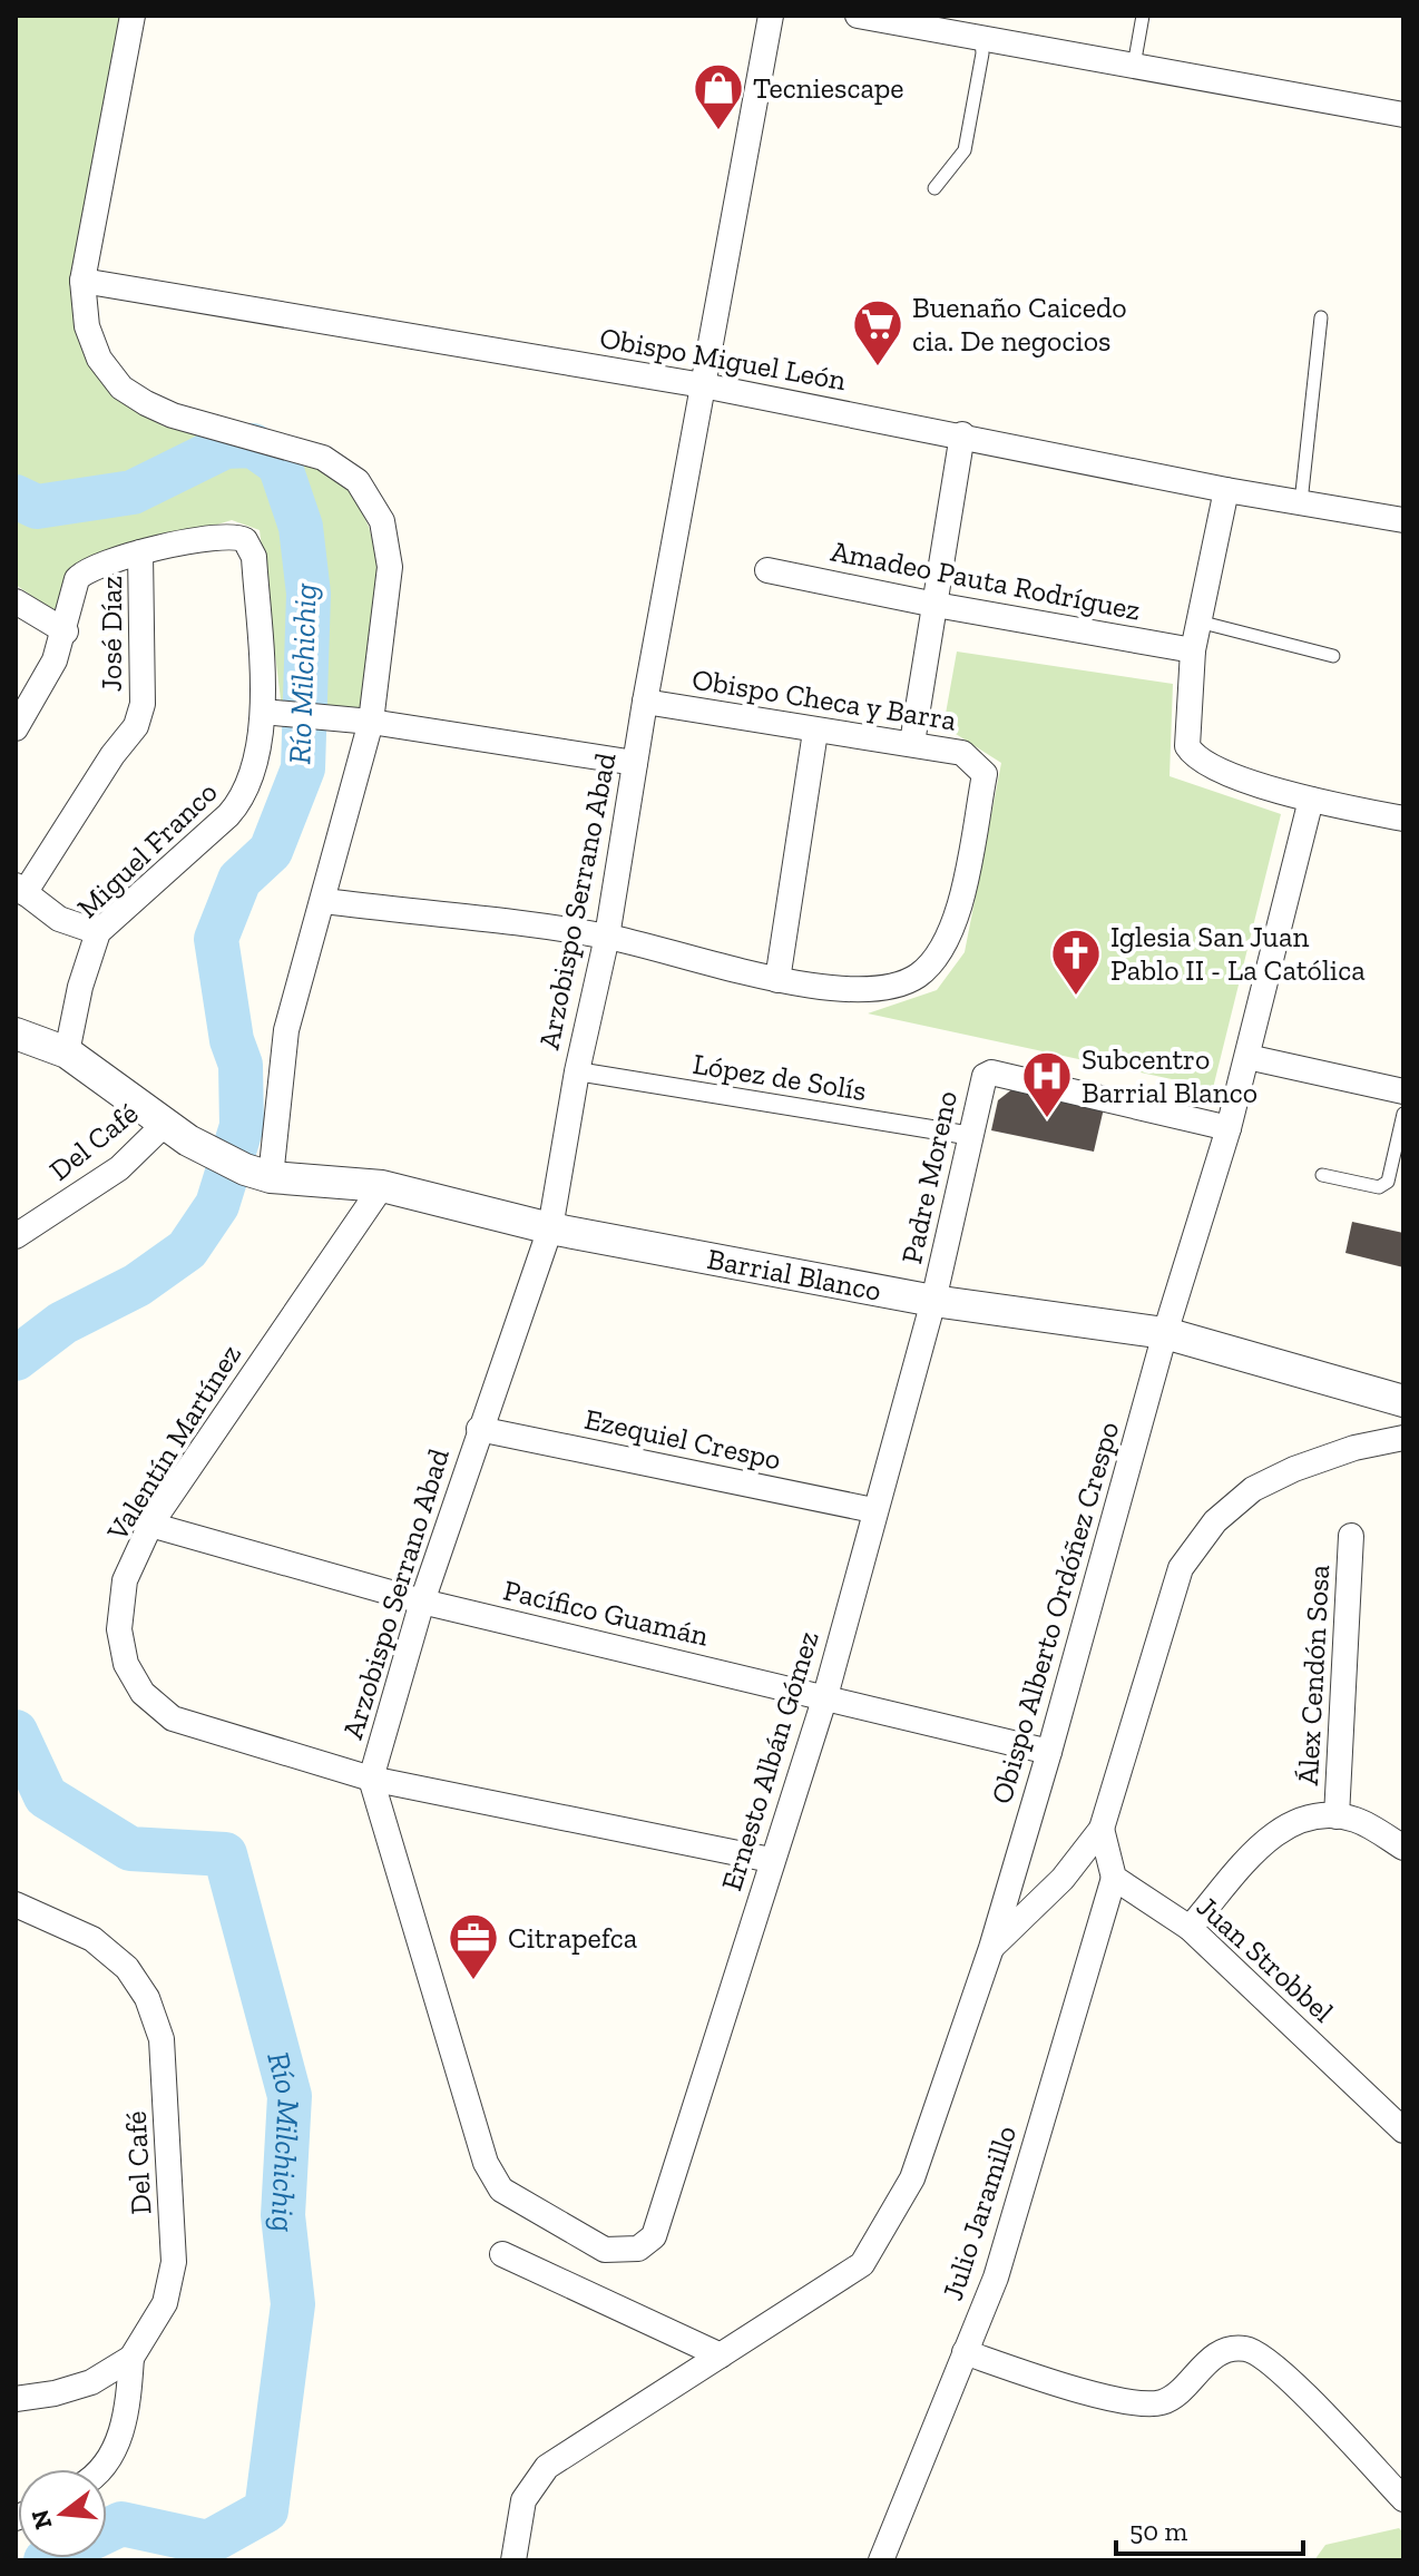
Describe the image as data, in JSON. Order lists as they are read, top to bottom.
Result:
{
  "streets": {
    "street": [
      "Obispo Miguel León",
      "Amadeo Pauta Rodríguez",
      "José Díaz",
      "Obispo Checa y Barra",
      "Miguel Franco",
      "Arzobispo Serrano Abad",
      "López de Solís",
      "Del Café",
      "Padre Moreno",
      "Barrial Blanco",
      "Ezequiel Crespo",
      "Valentín Martínez",
      "Pacífico Guamán",
      "Obispo Alberto Ordóñez Crespo",
      "Álex Cendón Sosa",
      "Ernesto Albán Gómez",
      "Juan Strobbel",
      "Julio Jaramillo"
    ]
  },
  "crossings": [
    ["Obispo Miguel León", "Arzobispo Serrano Abad"],
    ["José Díaz", "Miguel Franco"],
    ["Obispo Checa y Barra", "Arzobispo Serrano Abad"],
    ["Miguel Franco", "Barrial Blanco"],
    ["Arzobispo Serrano Abad", "López de Solís"],
    ["Arzobispo Serrano Abad", "Barrial Blanco"],
    ["Arzobispo Serrano Abad", "Ezequiel Crespo"],
    ["Arzobispo Serrano Abad", "Valentín Martínez"],
    ["Arzobispo Serrano Abad", "Pacífico Guamán"],
    ["Arzobispo Serrano Abad", "Ernesto Albán Gómez"],
    ["López de Solís", "Padre Moreno"],
    ["Del Café", "Barrial Blanco"],
    ["Padre Moreno", "Barrial Blanco"],
    ["Padre Moreno", "Obispo Alberto Ordóñez Crespo"],
    ["Padre Moreno", "Ernesto Albán Gómez"],
    ["Barrial Blanco", "Valentín Martínez"],
    ["Barrial Blanco", "Obispo Alberto Ordóñez Crespo"],
    ["Barrial Blanco", "Ernesto Albán Gómez"],
    ["Ezequiel Crespo", "Ernesto Albán Gómez"],
    ["Valentín Martínez", "Pacífico Guamán"],
    ["Valentín Martínez", "Ernesto Albán Gómez"],
    ["Pacífico Guamán", "Obispo Alberto Ordóñez Crespo"],
    ["Pacífico Guamán", "Ernesto Albán Gómez"],
    ["Juan Strobbel", "Julio Jaramillo"]
  ],
  "water": ["Río Milchichig"],
  "places": {
    "shop": ["Tecniescape"],
    "supermarket": ["Buenaño Caicedo cia. De negocios"],
    "church": ["Iglesia San Juan Pablo II - La Católica"],
    "hospital": ["Subcentro Barrial Blanco"],
    "office": ["Citrapefca"]
  },
  "scale_bar": "50 m",
  "north": "left"
}
